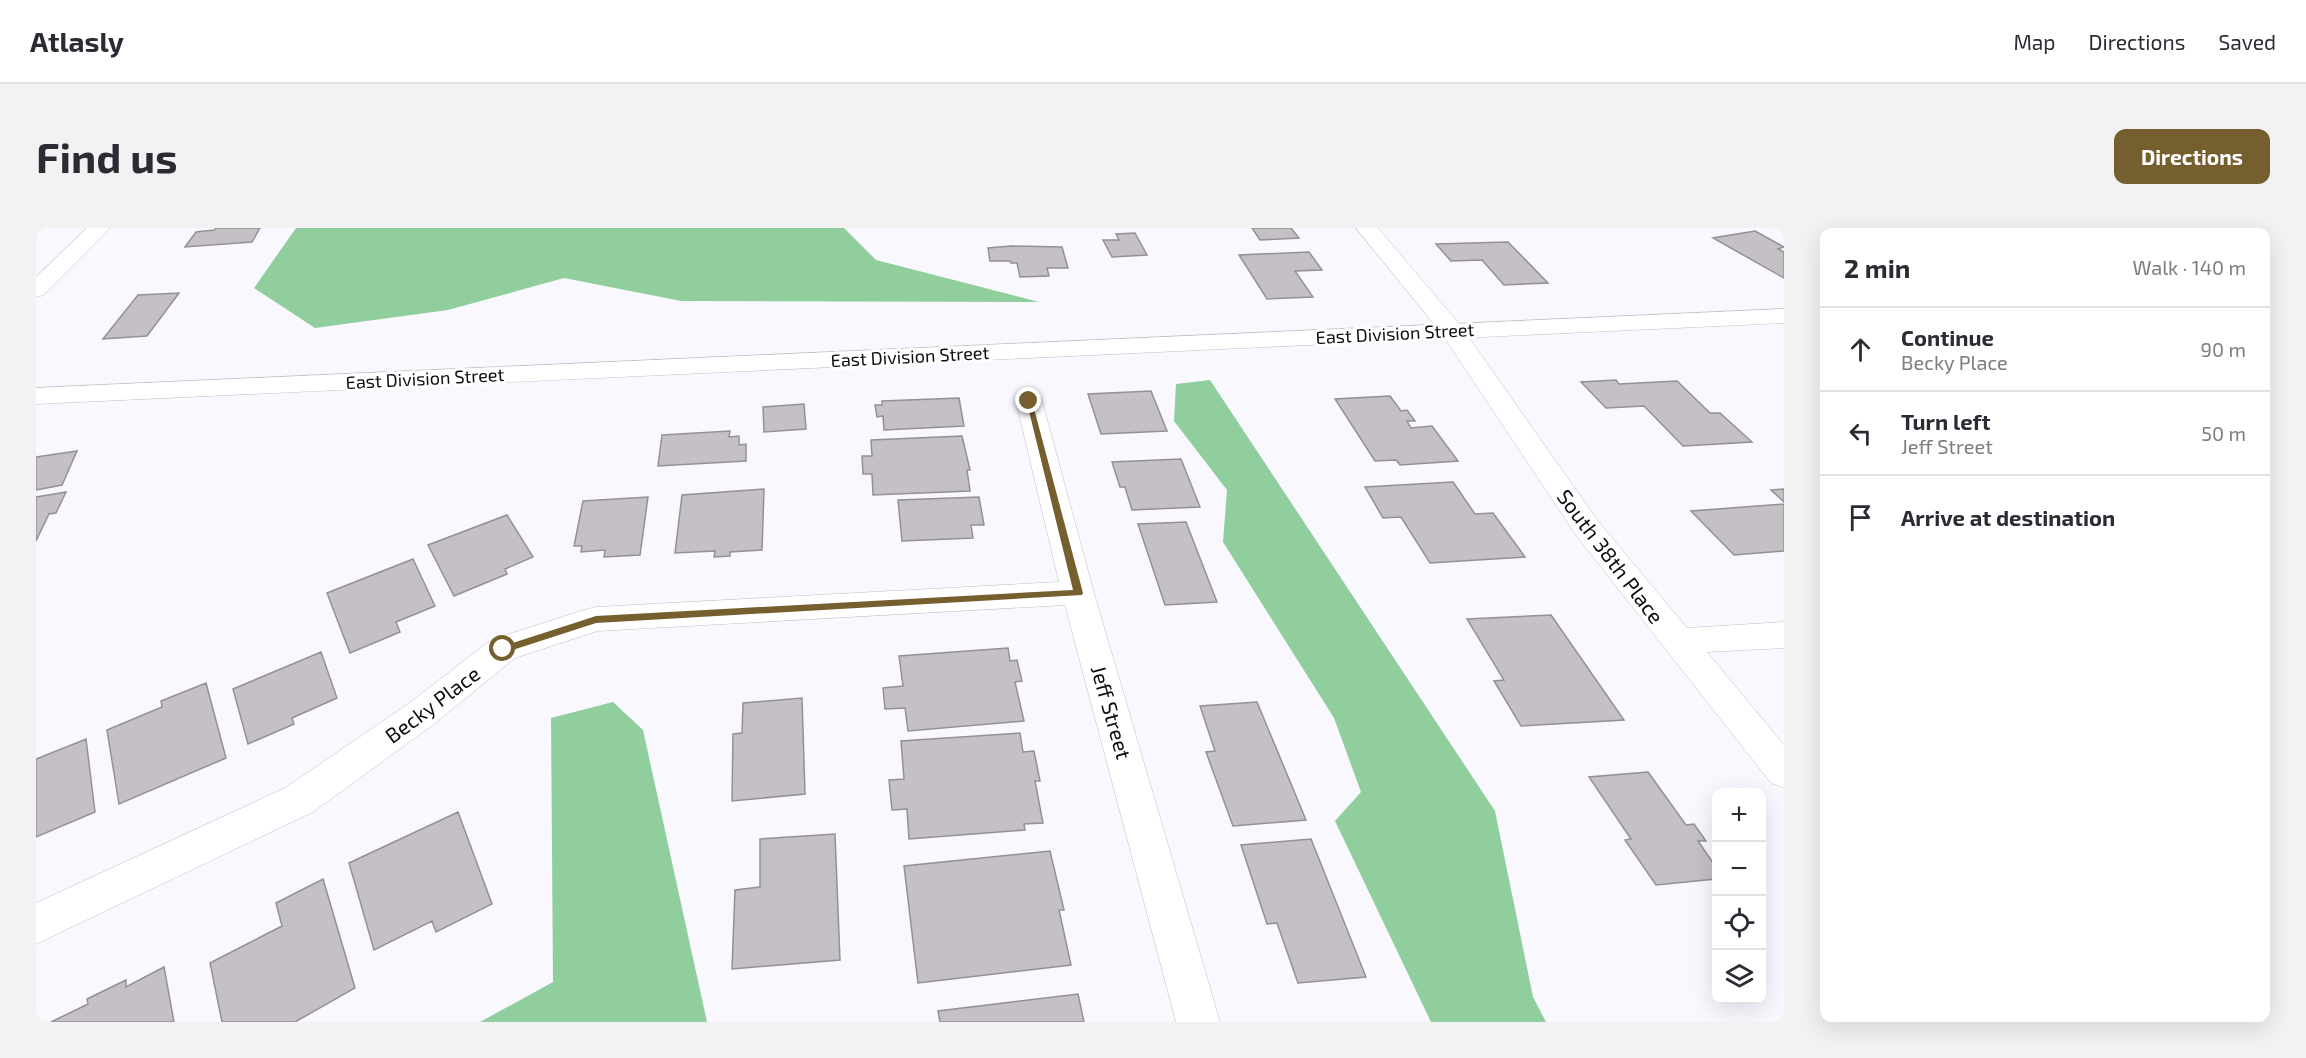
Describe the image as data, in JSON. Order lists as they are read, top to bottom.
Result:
{
  "streets": {
    "street": [
      "East Division Street",
      "South 38th Place",
      "Becky Place",
      "Jeff Street"
    ]
  },
  "crossings": [
    ["East Division Street", "South 38th Place"],
    ["Becky Place", "Jeff Street"]
  ],
  "page": {
    "header": "Atlasly",
    "nav": ["Map", "Directions", "Saved"],
    "buttons": "Directions",
    "title": "Find us",
    "heading": ["2 min", "Walk · 140 m"],
    "list": [
      ["Continue", "Becky Place", "90 m"],
      ["Turn left", "Jeff Street", "50 m"],
      "Arrive at destination"
    ],
    "map_buttons": ["+", "−"]
  }
}
